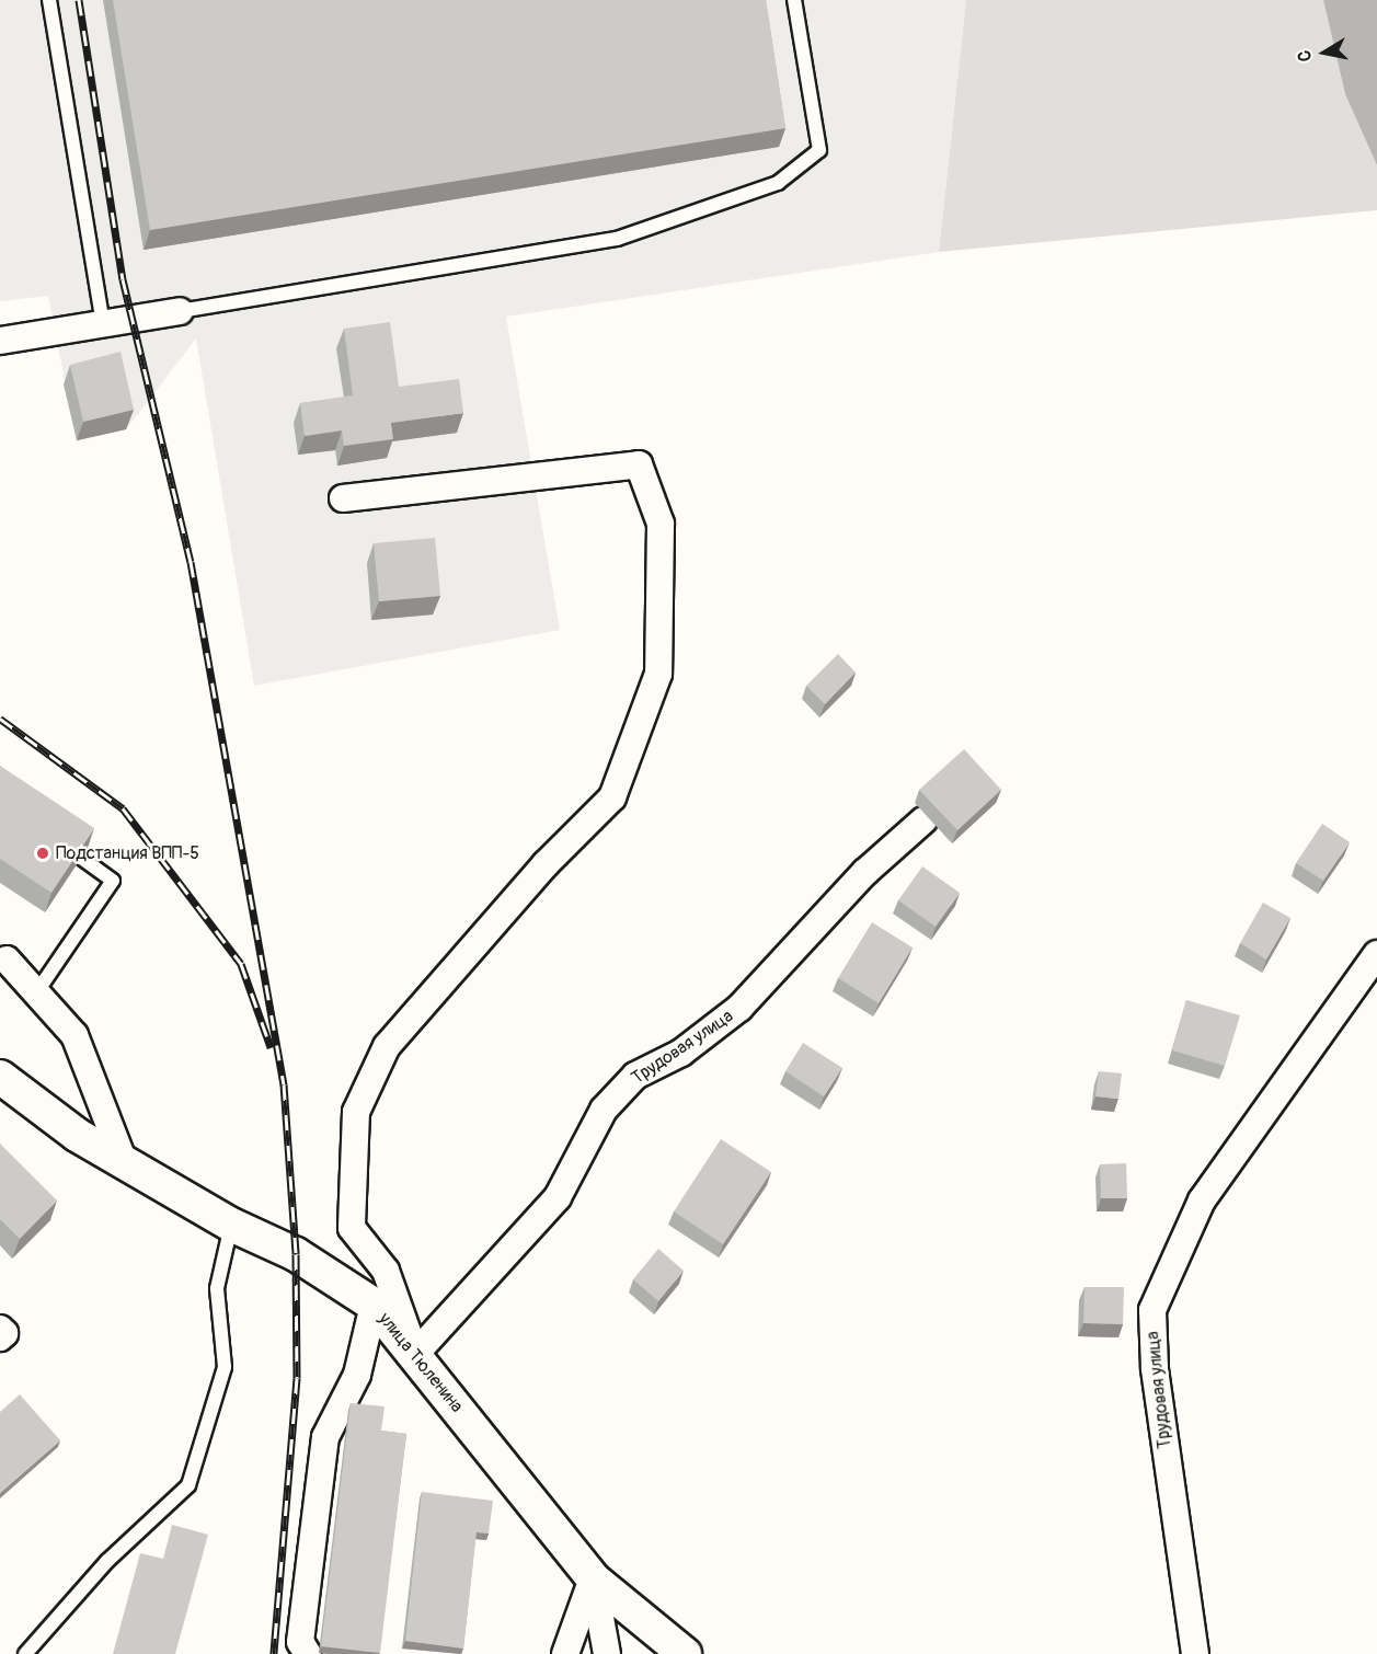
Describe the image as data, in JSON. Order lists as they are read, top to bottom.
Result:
{
  "streets": {
    "street": ["Трудовая улица", "улица Тюленина"]
  },
  "crossings": [
    ["Трудовая улица", "улица Тюленина"]
  ],
  "places": ["Подстанция ВПП-5"],
  "north": "left"
}
